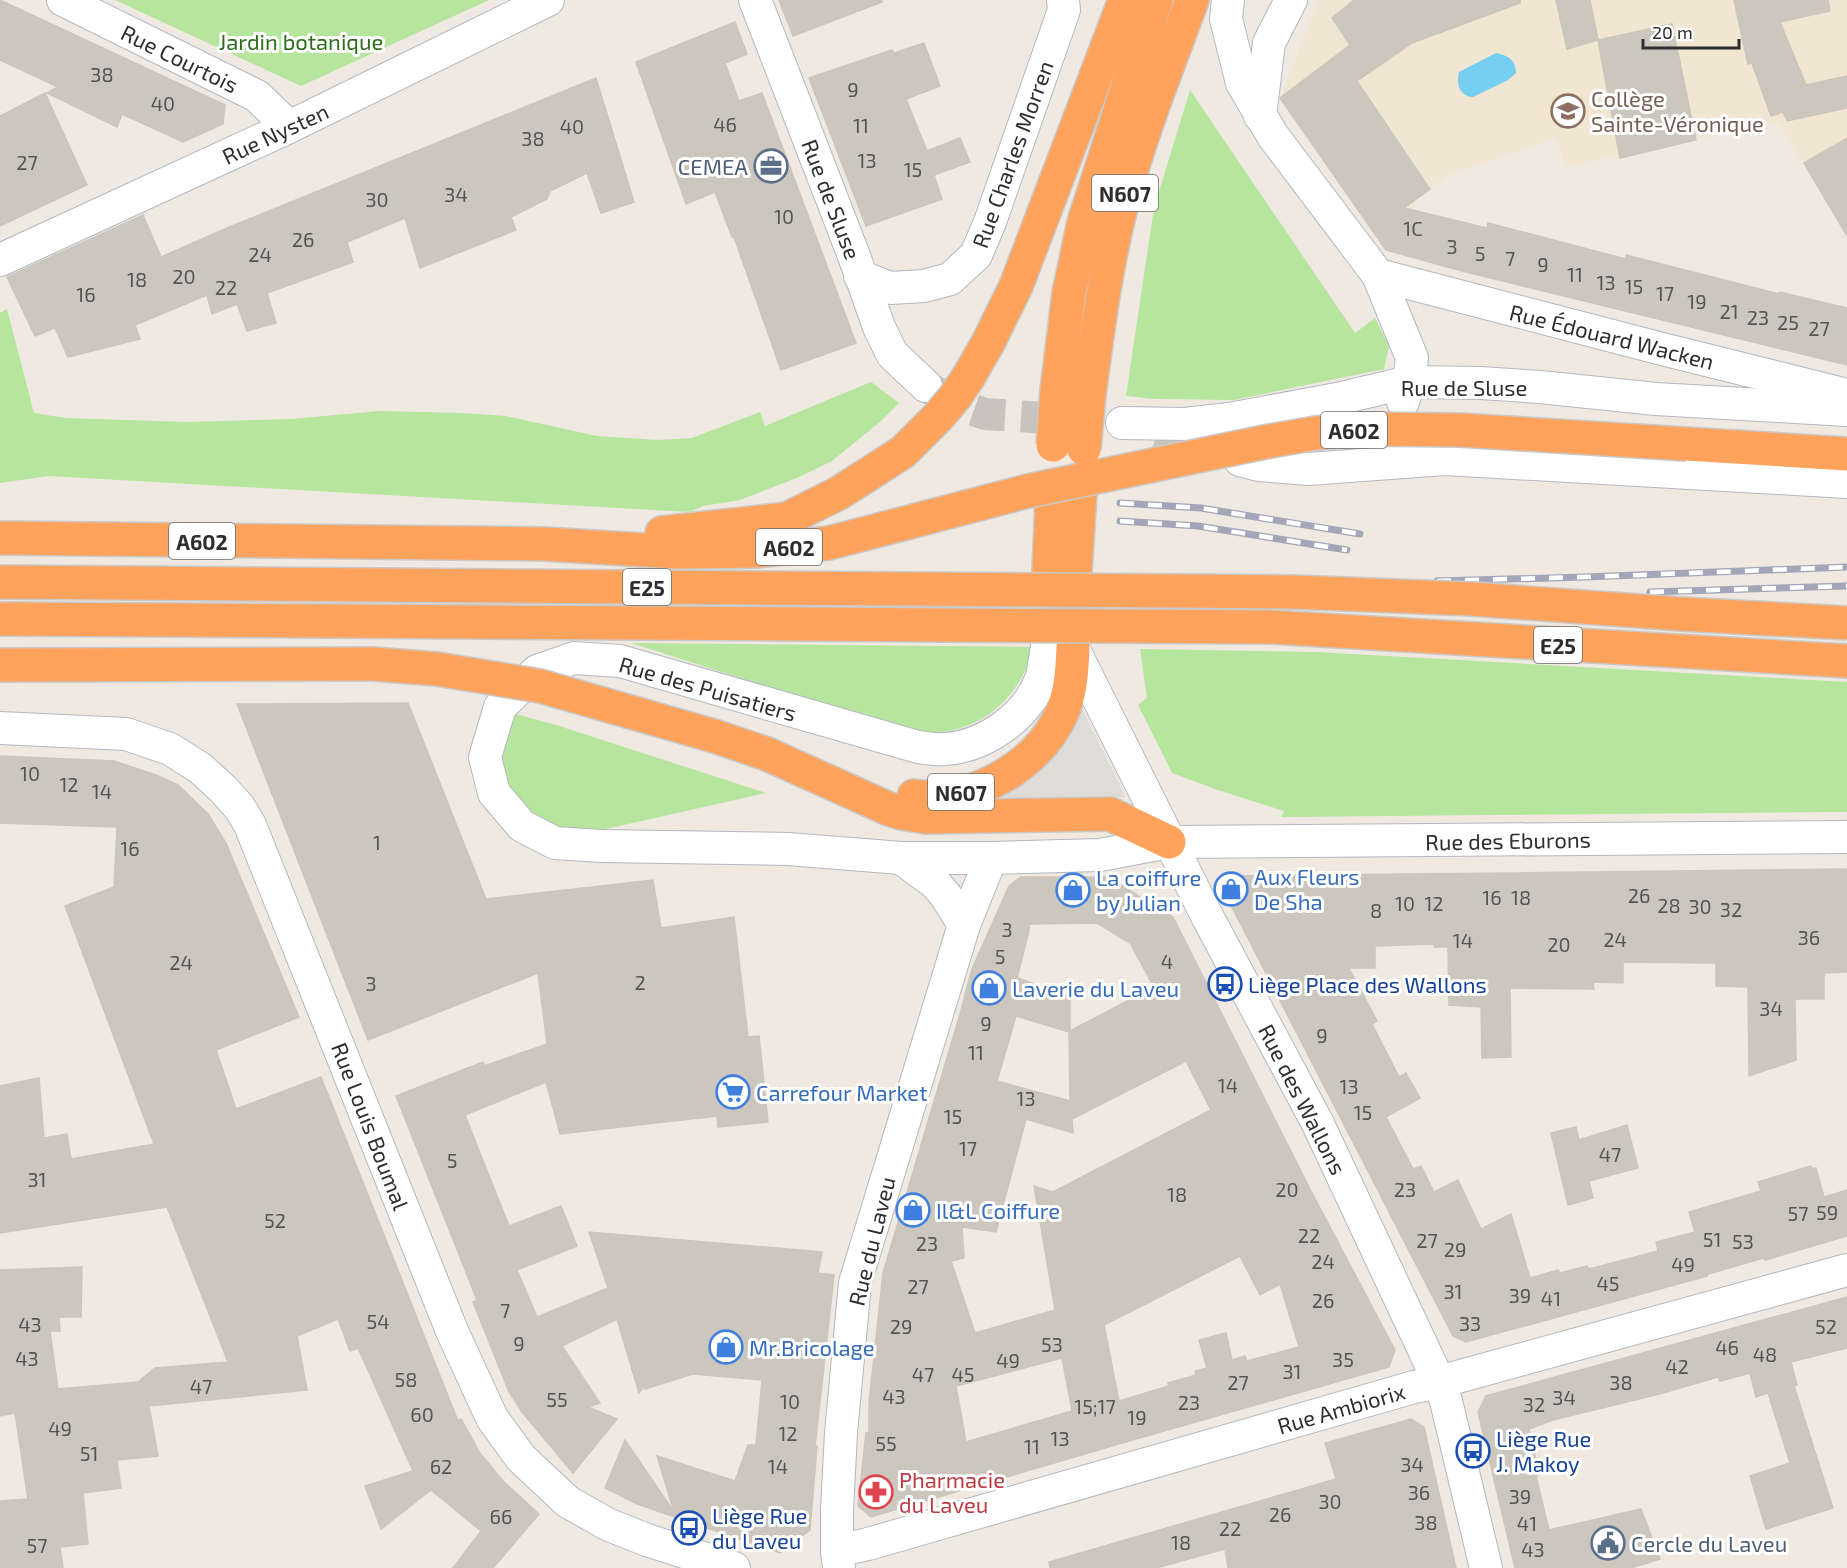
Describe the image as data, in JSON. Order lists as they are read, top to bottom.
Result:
{
  "streets": {
    "highway": ["N607", "A602", "E25"],
    "street": [
      "Rue Courtois",
      "Rue Nysten",
      "Rue Charles Morren",
      "Rue de Sluse",
      "Rue Édouard Wacken",
      "Rue des Puisatiers",
      "Rue des Eburons",
      "Rue des Wallons",
      "Rue Louis Boumal",
      "Rue du Laveu",
      "Rue Ambiorix"
    ]
  },
  "crossings": [
    ["Rue Courtois", "Rue Nysten"],
    ["Rue Charles Morren", "Rue de Sluse"],
    ["N607", "Rue des Puisatiers"],
    ["N607", "Rue des Wallons"],
    ["Rue des Puisatiers", "Rue des Eburons"],
    ["Rue des Puisatiers", "Rue des Wallons"],
    ["Rue des Puisatiers", "Rue du Laveu"],
    ["Rue des Eburons", "Rue des Wallons"],
    ["Rue des Eburons", "Rue du Laveu"],
    ["Rue des Wallons", "Rue Ambiorix"],
    ["Rue du Laveu", "Rue Ambiorix"]
  ],
  "parks": ["Jardin botanique"],
  "places": {
    "school or university": ["Collège Sainte-Véronique"],
    "office": ["CEMEA"],
    "shop": [
      "Aux Fleurs De Sha",
      "La coiffure by Julian",
      "Laverie du Laveu",
      "Il&L Coiffure",
      "Mr.Bricolage"
    ],
    "bus stop": ["Liège Place des Wallons", "Liège Rue J. Makoy", "Liège Rue du Laveu"],
    "supermarket": ["Carrefour Market"],
    "pharmacy": ["Pharmacie du Laveu"],
    "public building": ["Cercle du Laveu"]
  },
  "house_numbers": [
    "38",
    "9",
    "40",
    "46",
    "11",
    "40",
    "38",
    "13",
    "27",
    "15",
    "34",
    "30",
    "10",
    "1C",
    "26",
    "3",
    "5",
    "24",
    "7",
    "9",
    "11",
    "20",
    "18",
    "13",
    "15",
    "22",
    "17",
    "16",
    "19",
    "21",
    "23",
    "25",
    "27",
    "10",
    "12",
    "14",
    "1",
    "16",
    "26",
    "16",
    "18",
    "10",
    "12",
    "28",
    "30",
    "32",
    "8",
    "3",
    "36",
    "24",
    "14",
    "20",
    "5",
    "4",
    "24",
    "2",
    "3",
    "34",
    "9",
    "9",
    "11",
    "14",
    "13",
    "13",
    "15",
    "15",
    "17",
    "47",
    "5",
    "31",
    "20",
    "23",
    "18",
    "59",
    "57",
    "52",
    "22",
    "51",
    "27",
    "53",
    "23",
    "29",
    "24",
    "49",
    "45",
    "27",
    "31",
    "39",
    "41",
    "26",
    "7",
    "54",
    "33",
    "43",
    "29",
    "52",
    "9",
    "53",
    "46",
    "48",
    "43",
    "35",
    "49",
    "42",
    "31",
    "47",
    "45",
    "58",
    "27",
    "38",
    "47",
    "43",
    "34",
    "55",
    "10",
    "23",
    "32",
    "15;17",
    "60",
    "19",
    "49",
    "12",
    "13",
    "55",
    "11",
    "51",
    "34",
    "62",
    "14",
    "36",
    "39",
    "30",
    "26",
    "66",
    "38",
    "41",
    "22",
    "18",
    "57",
    "43"
  ],
  "scale_bar": "20 m"
}
